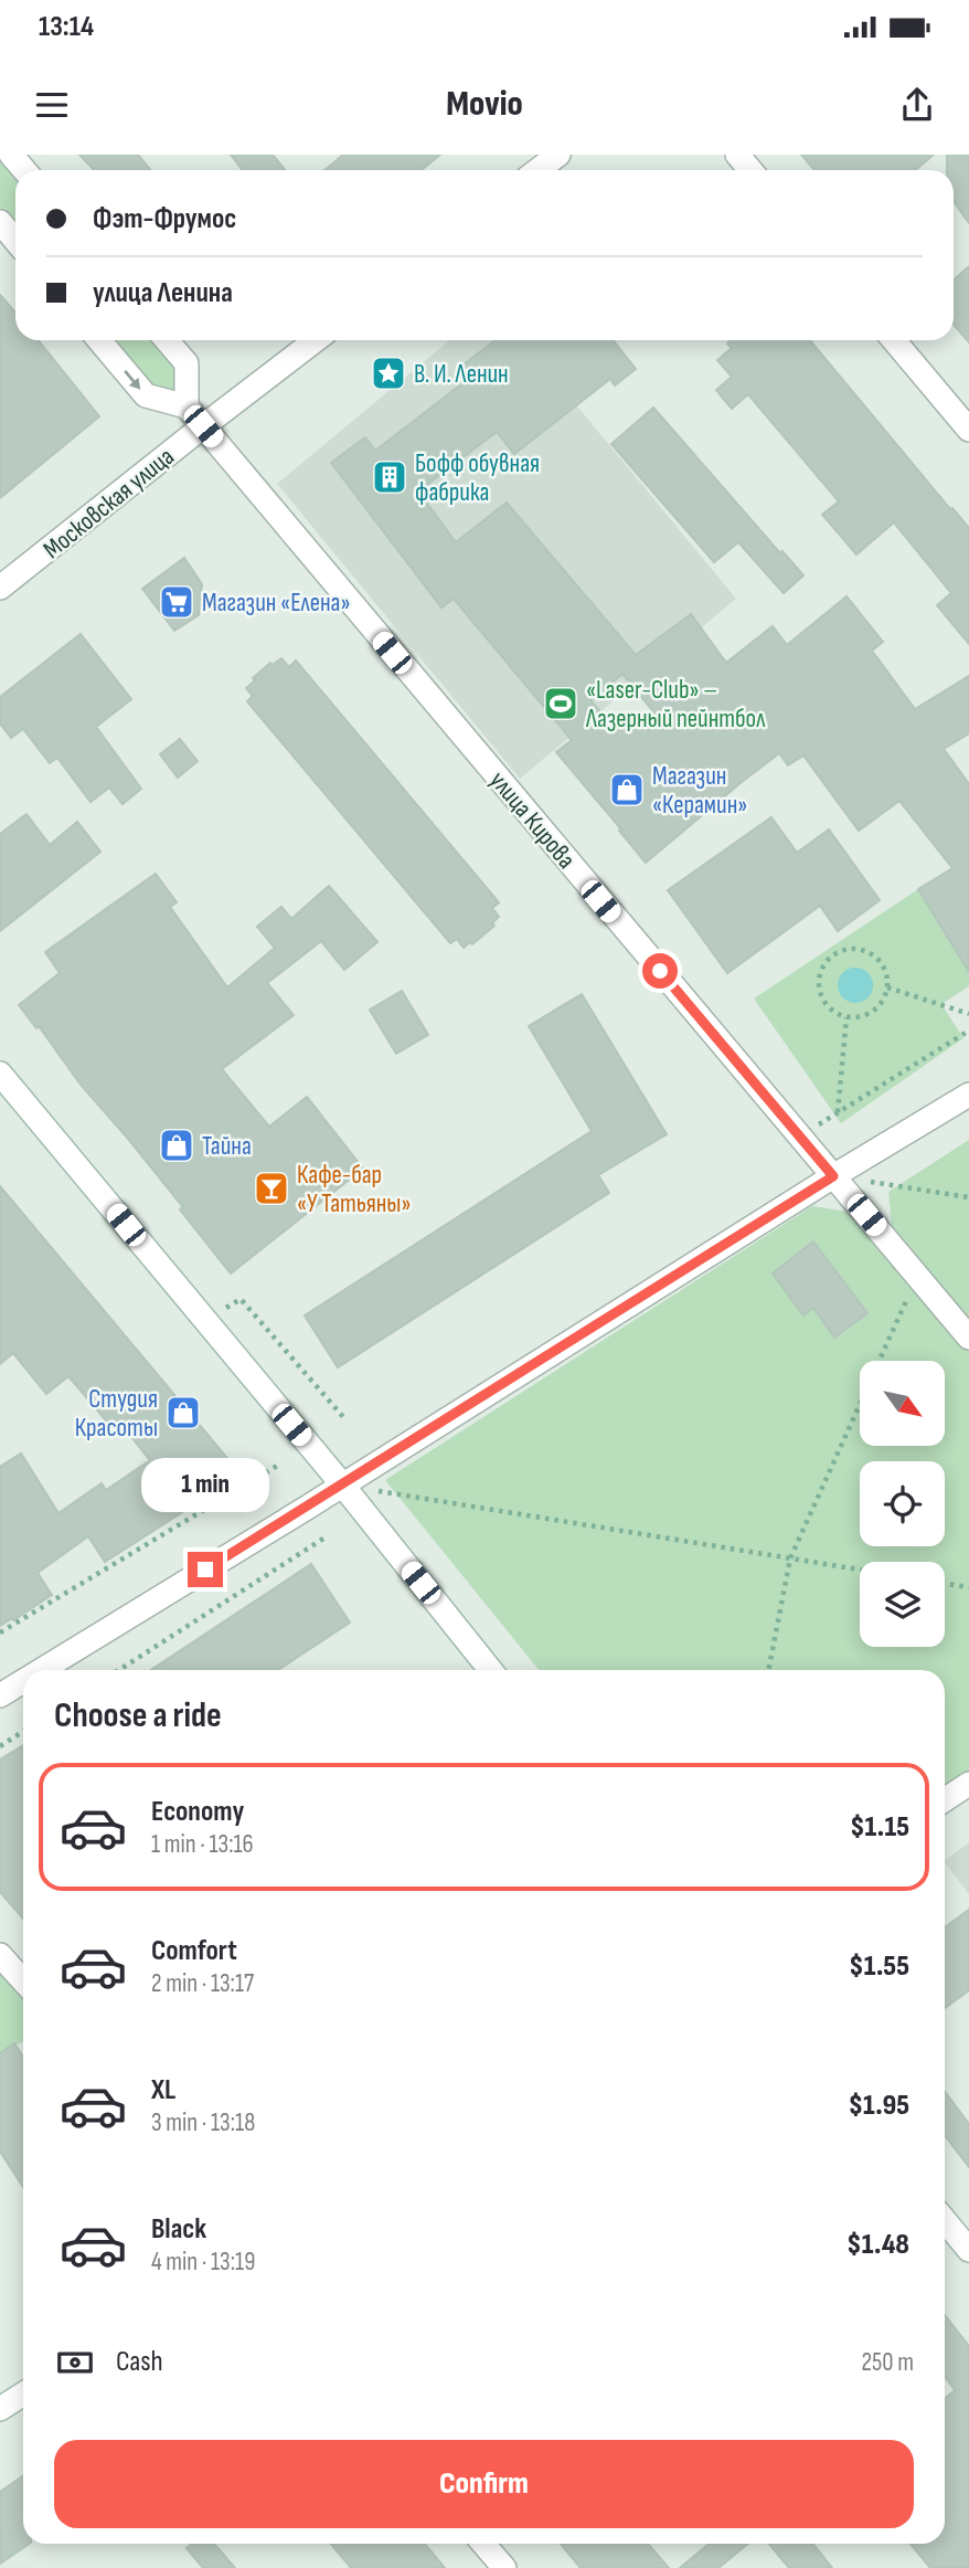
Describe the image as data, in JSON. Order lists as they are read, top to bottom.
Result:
{
  "streets": {
    "street": ["Московская улица", "улица Кирова"]
  },
  "crossings": [
    ["Московская улица", "улица Кирова"]
  ],
  "places": {
    "place": ["В. И. Ленин"],
    "building": ["Бофф обувная фабрика"],
    "supermarket": ["Магазин «Елена»"],
    "sports": ["«Laser-Club» – Лазерный пейнтбол"],
    "shop": ["Магазин «Керамин»", "Тайна", "Студия Красоты"],
    "bar": ["Кафе-бар «У Татьяны»"]
  },
  "north": "bottom right",
  "page": {
    "status": "13:14",
    "header": "Movio",
    "banner": ["Фэт-Фрумос", "улица Ленина"],
    "bubble": "1 min",
    "heading": "Choose a ride",
    "list": [
      {
        "name": "Economy",
        "note": "1 min · 13:16",
        "value": "$1.15"
      },
      {
        "name": "Comfort",
        "note": "2 min · 13:17",
        "value": "$1.55"
      },
      {
        "name": "XL",
        "note": "3 min · 13:18",
        "value": "$1.95"
      },
      {
        "name": "Black",
        "note": "4 min · 13:19",
        "value": "$1.48"
      }
    ],
    "pay": ["Cash", "250 m"],
    "buttons": "Confirm"
  }
}
